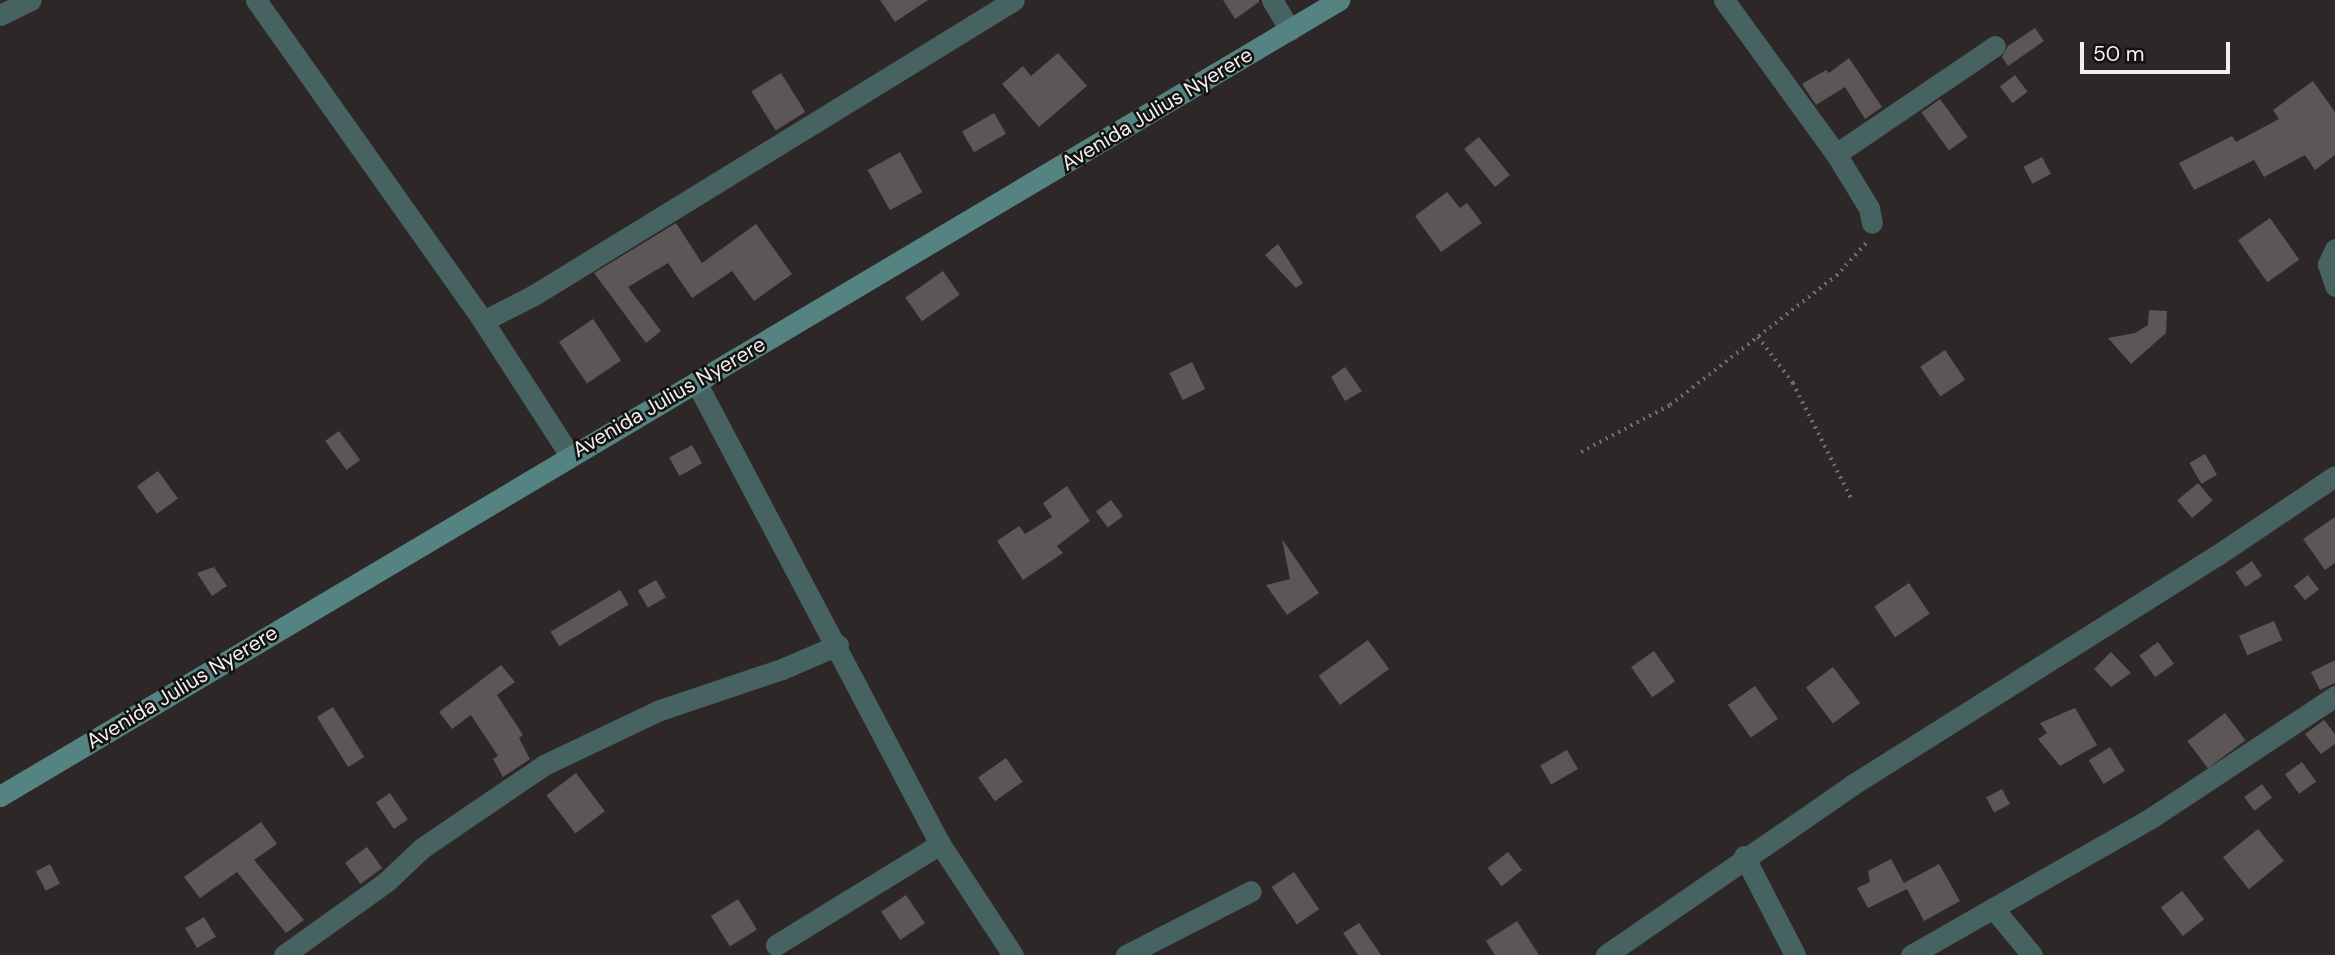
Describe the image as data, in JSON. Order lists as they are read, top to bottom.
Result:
{
  "streets": {
    "street": ["Avenida Julius Nyerere"]
  },
  "scale_bar": "50 m"
}
